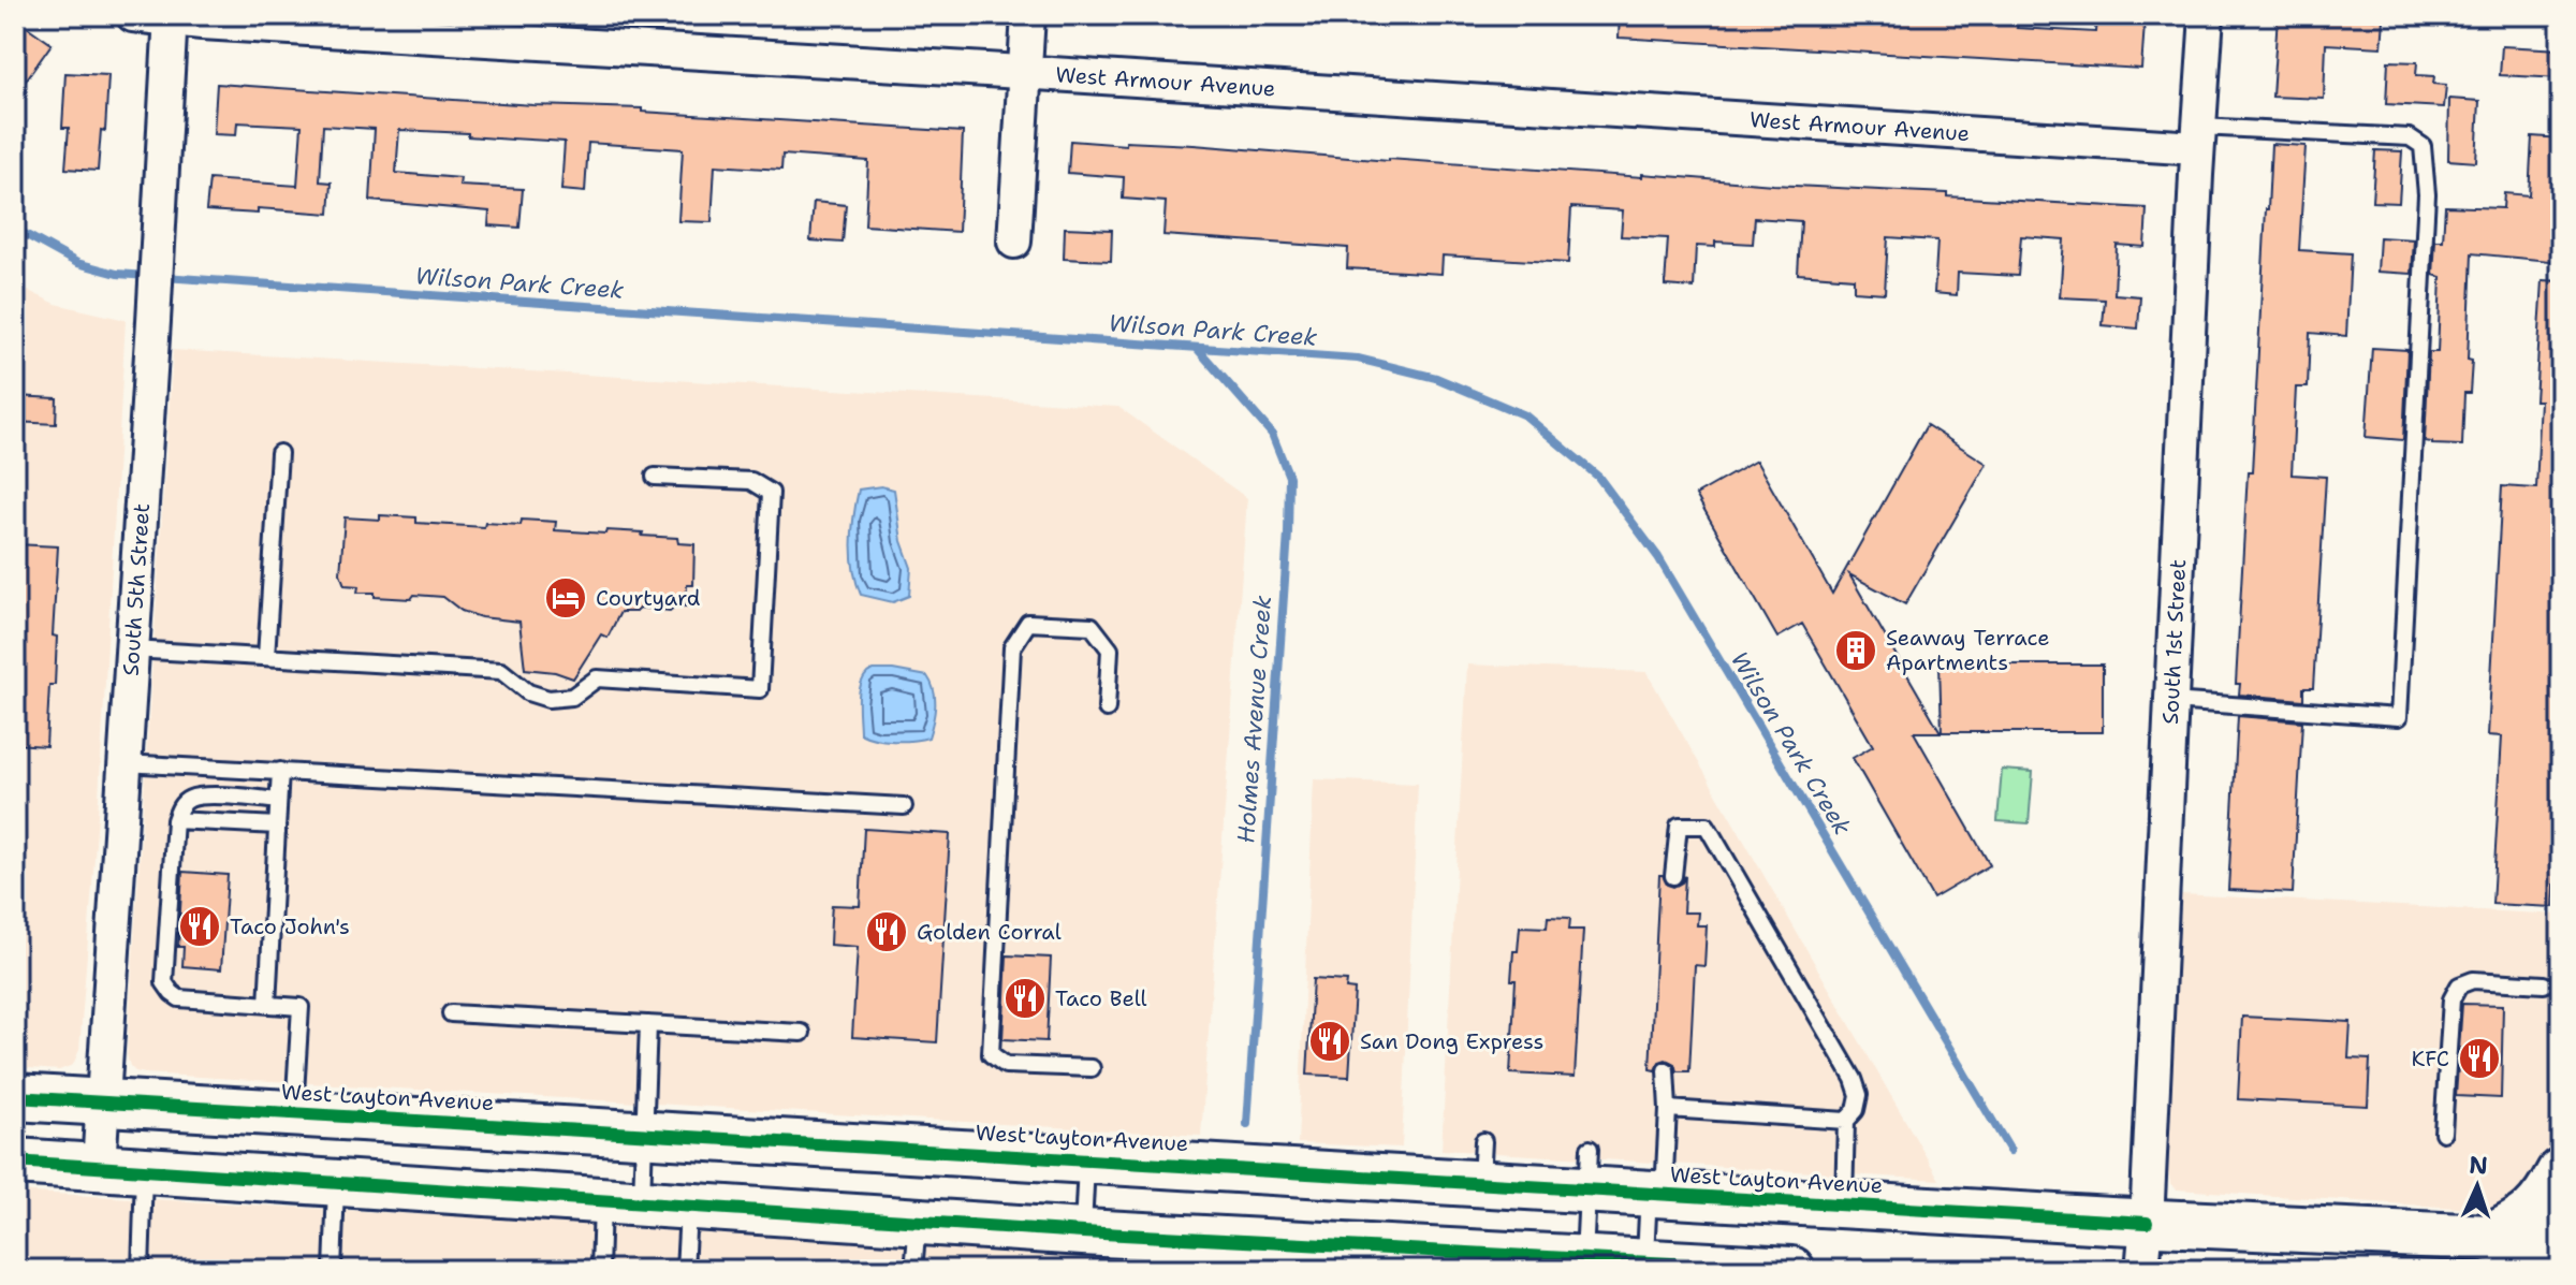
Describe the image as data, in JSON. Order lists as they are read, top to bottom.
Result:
{
  "streets": {
    "main road": ["West Layton Avenue"],
    "street": ["West Armour Avenue", "South 5th Street", "South 1st Street"]
  },
  "crossings": [
    ["West Armour Avenue", "South 5th Street"],
    ["West Armour Avenue", "South 1st Street"],
    ["South 5th Street", "West Layton Avenue"],
    ["South 1st Street", "West Layton Avenue"]
  ],
  "water": ["Wilson Park Creek", "Holmes Avenue Creek"],
  "places": {
    "hotel": ["Courtyard"],
    "building": ["Seaway Terrace Apartments"],
    "restaurant": [
      "Taco John's",
      "Golden Corral",
      "Taco Bell",
      "San Dong Express",
      "KFC"
    ]
  },
  "north": "top"
}
